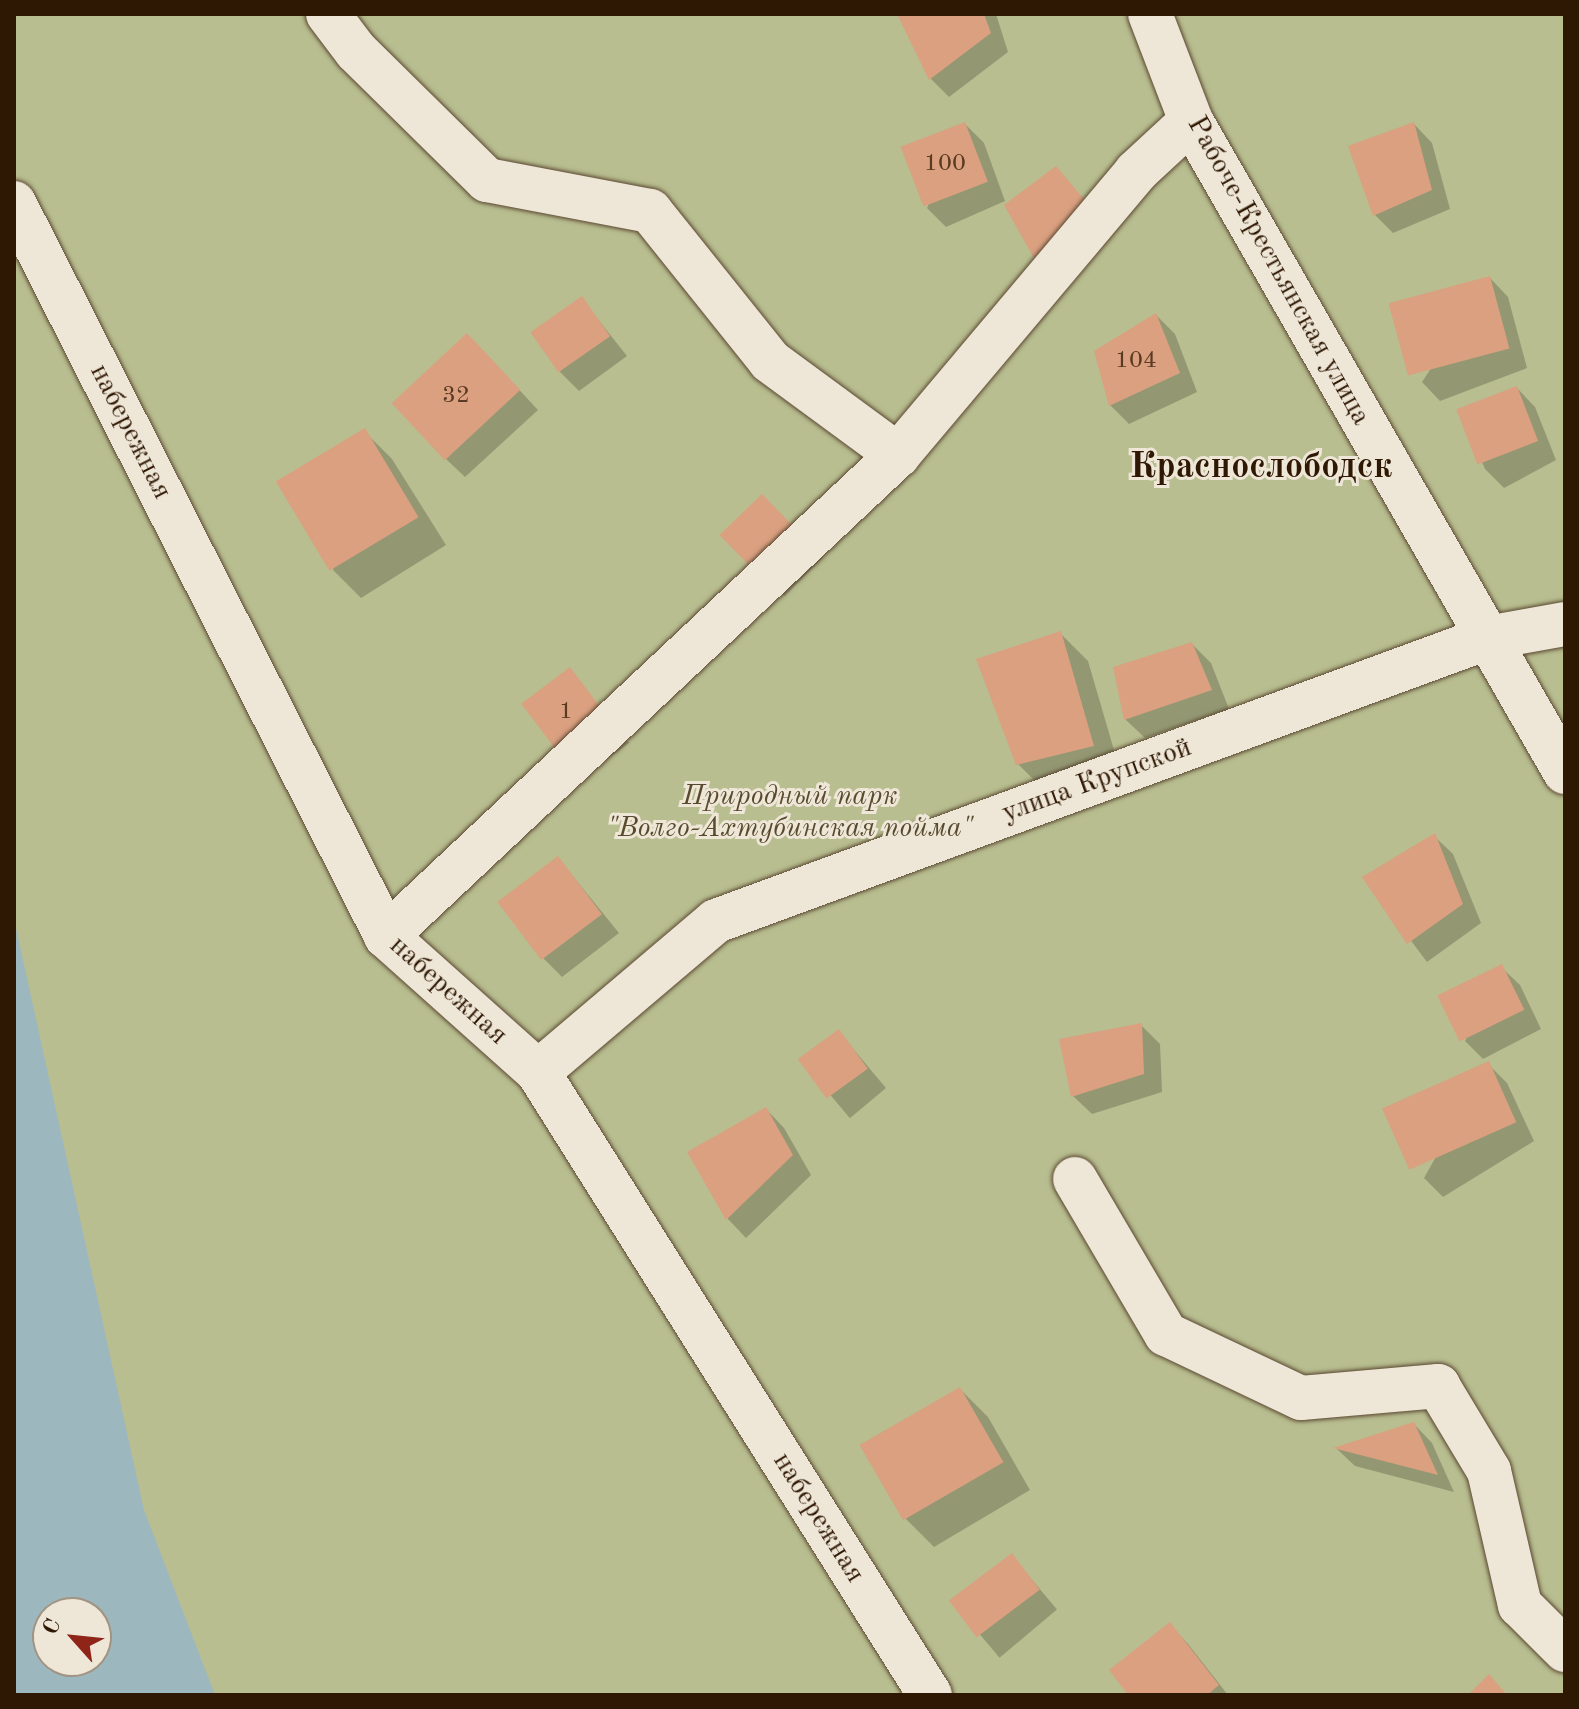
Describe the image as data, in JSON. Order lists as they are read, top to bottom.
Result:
{
  "streets": {
    "street": ["Рабоче-Крестьянская улица", "набережная", "улица Крупской"]
  },
  "crossings": [
    ["Рабоче-Крестьянская улица", "улица Крупской"],
    ["набережная", "улица Крупской"]
  ],
  "districts": ["Краснослободск"],
  "parks": ["Природный парк \"Волго-Ахтубинская пойма\""],
  "house_numbers": [
    "100",
    "104",
    "32",
    "1"
  ],
  "north": "top left"
}
